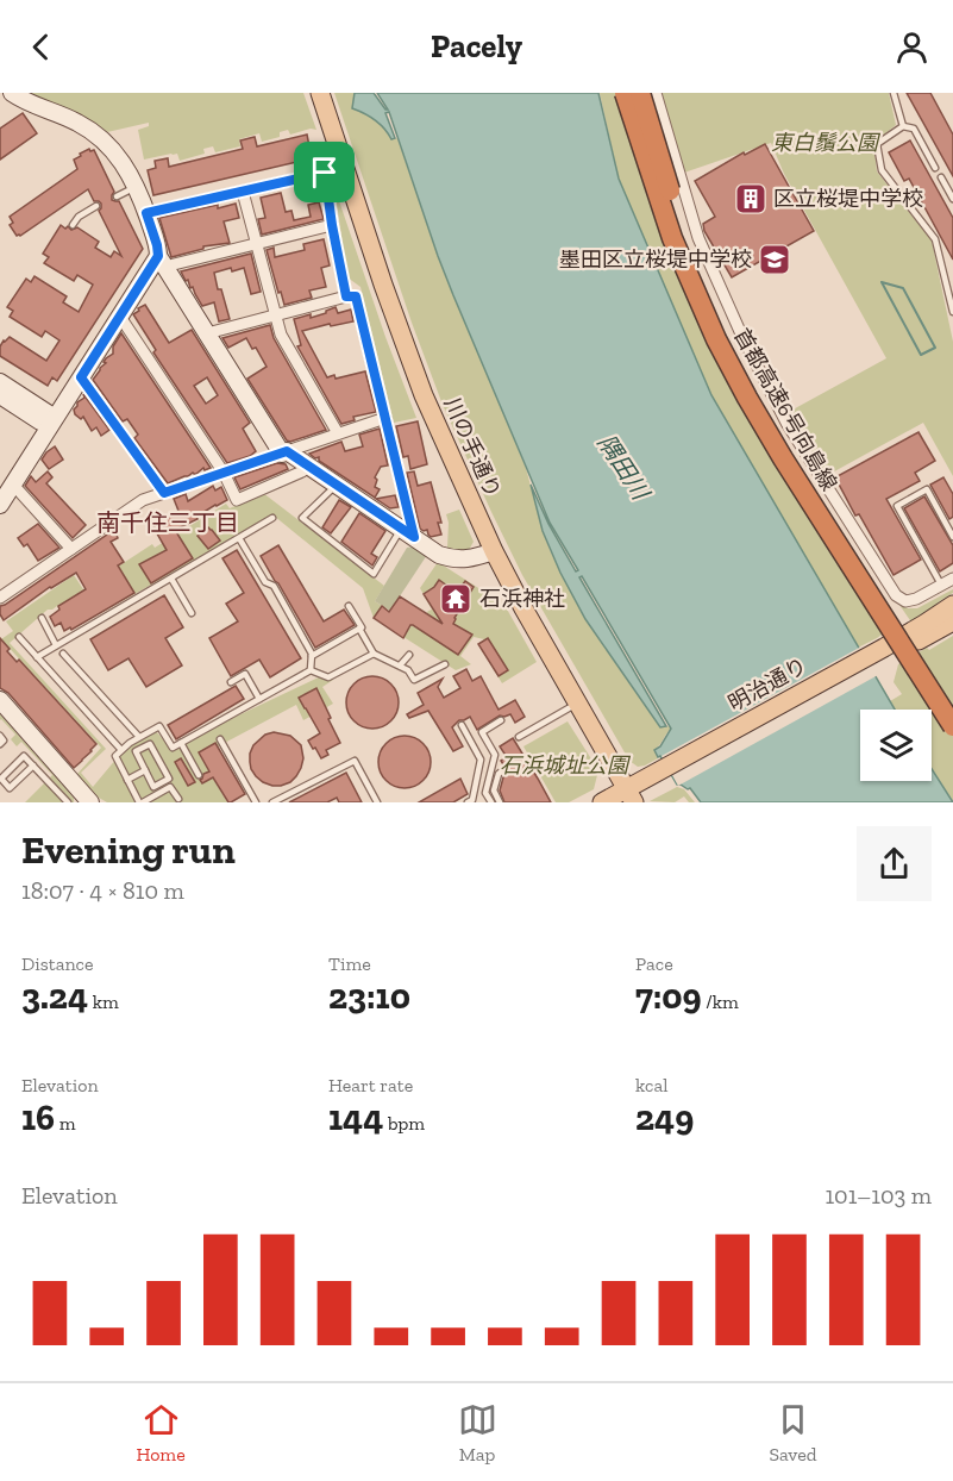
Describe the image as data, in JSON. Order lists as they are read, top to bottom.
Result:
{
  "streets": {
    "highway": ["首都高速6号向島線"],
    "main road": ["川の手通り", "明治通り"]
  },
  "crossings": [
    ["川の手通り", "明治通り"]
  ],
  "districts": ["南千住三丁目"],
  "water": ["隅田川"],
  "parks": ["東白鬚公園", "石浜城址公園"],
  "places": {
    "building": ["区立桜堤中学校"],
    "school or university": ["墨田区立桜堤中学校"],
    "temple": ["石浜神社"]
  },
  "page": {
    "header": "Pacely",
    "heading": ["Evening run", "18:07 · 4 × 810 m"],
    "stats": [
      ["Distance", "3.24 km"],
      ["Time", "23:10"],
      ["Pace", "7:09 /km"],
      ["Elevation", "16 m"],
      ["Heart rate", "144 bpm"],
      ["kcal", "249"]
    ],
    "chart": ["Elevation", "101–103 m"],
    "tabs": ["Home", "Map", "Saved"]
  }
}
